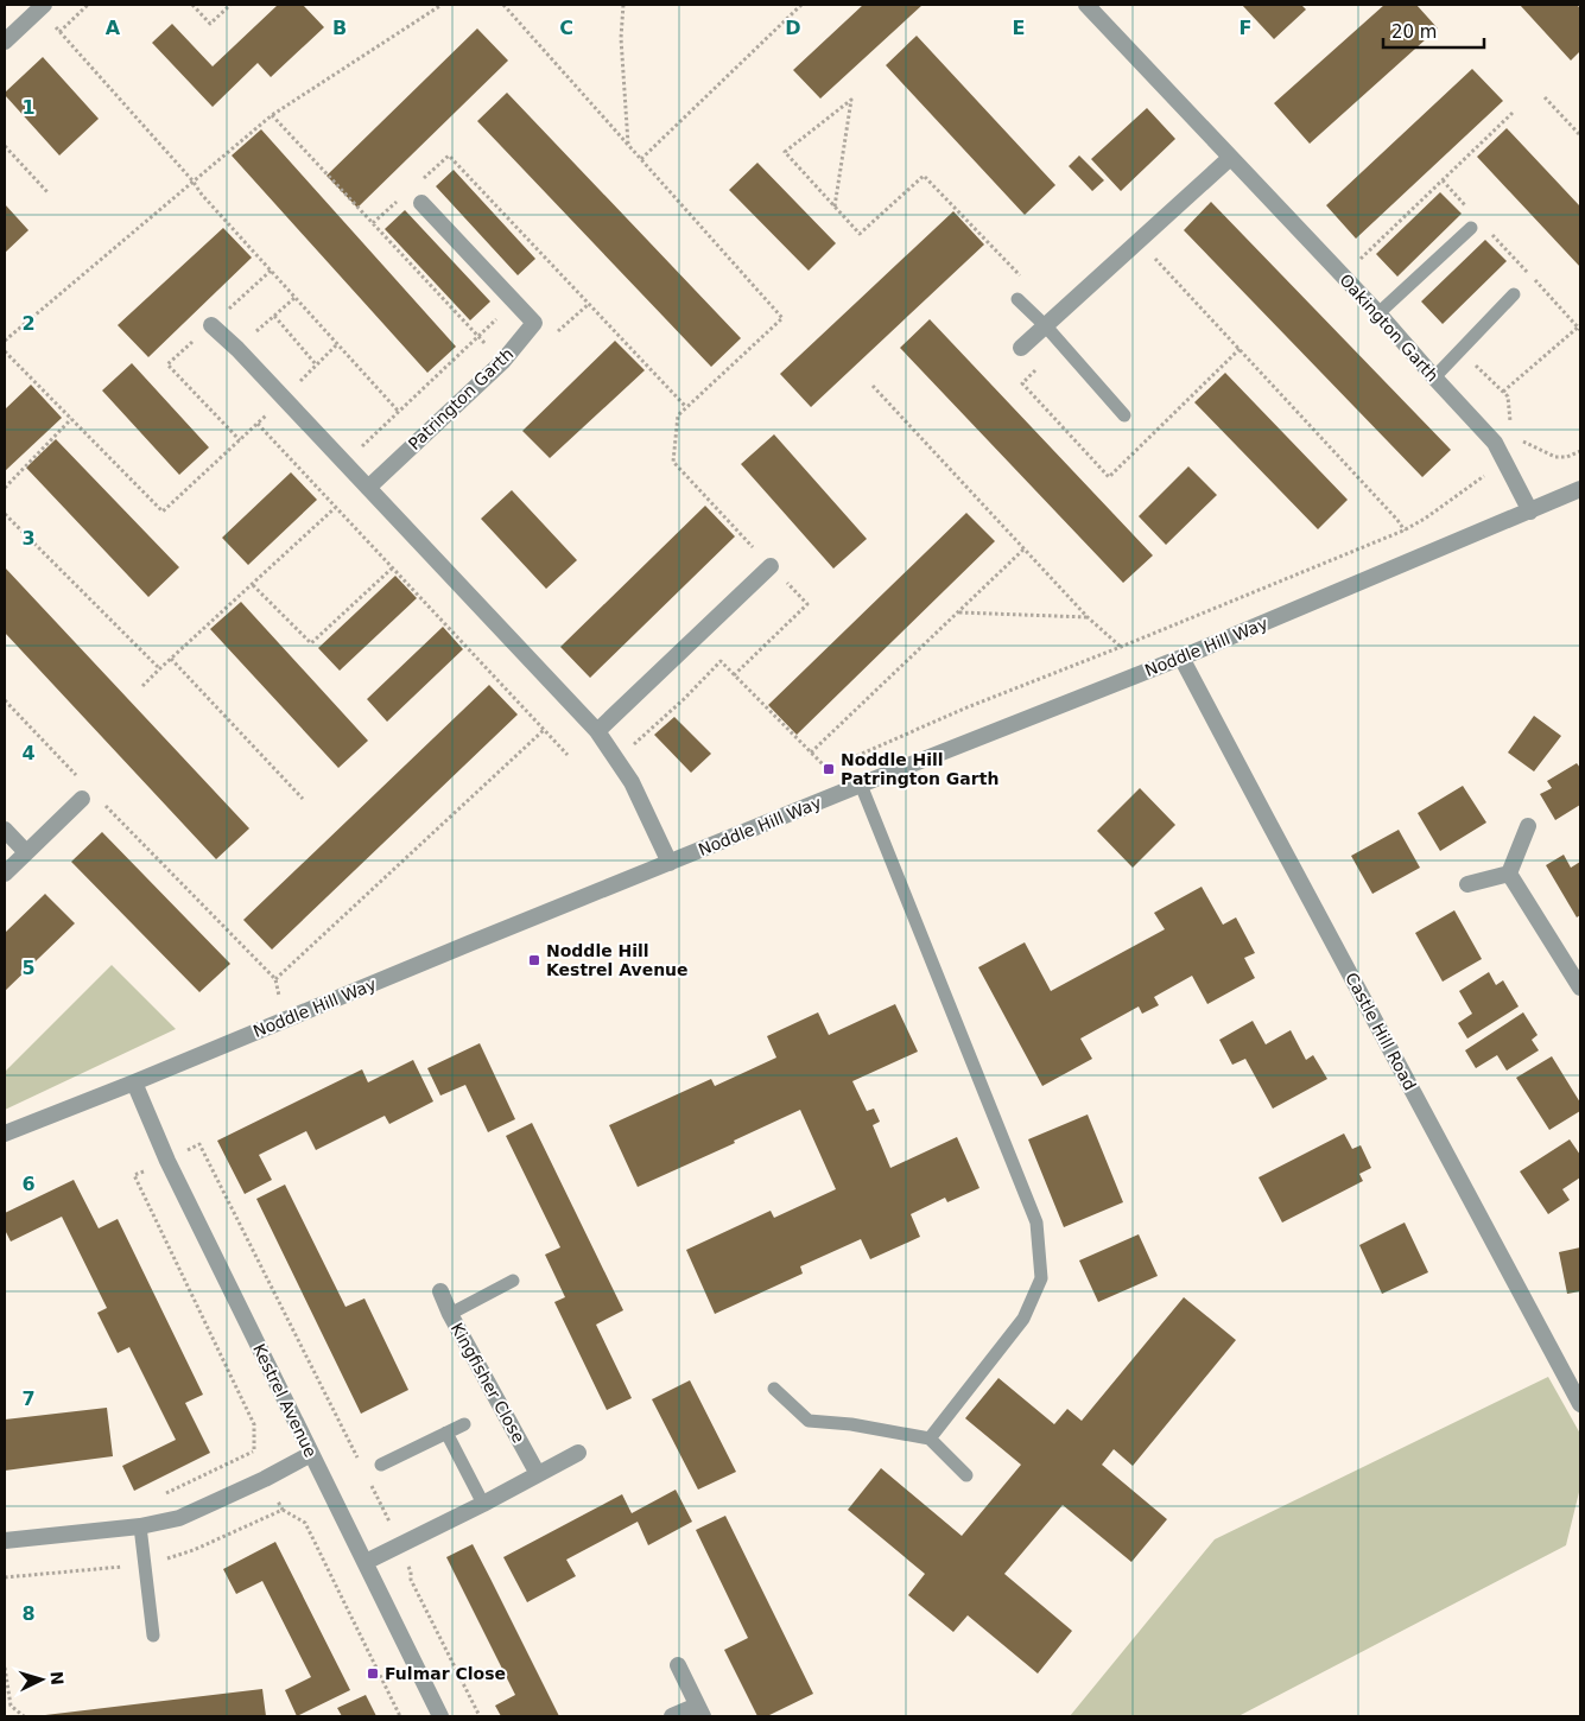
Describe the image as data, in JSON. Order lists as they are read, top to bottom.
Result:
{
  "streets": {
    "street": [
      "Oakington Garth",
      "Patrington Garth",
      "Noddle Hill Way",
      "Castle Hill Road",
      "Kingfisher Close",
      "Kestrel Avenue"
    ]
  },
  "crossings": [
    ["Oakington Garth", "Noddle Hill Way"],
    ["Noddle Hill Way", "Castle Hill Road"],
    ["Noddle Hill Way", "Kestrel Avenue"]
  ],
  "places": {
    "transit": ["Noddle Hill Patrington Garth", "Noddle Hill Kestrel Avenue", "Fulmar Close"]
  },
  "scale_bar": "20 m",
  "north": "right",
  "grid": {
    "columns": [
      "A",
      "B",
      "C",
      "D",
      "E",
      "F"
    ],
    "rows": [
      "1",
      "2",
      "3",
      "4",
      "5",
      "6",
      "7",
      "8"
    ]
  }
}
